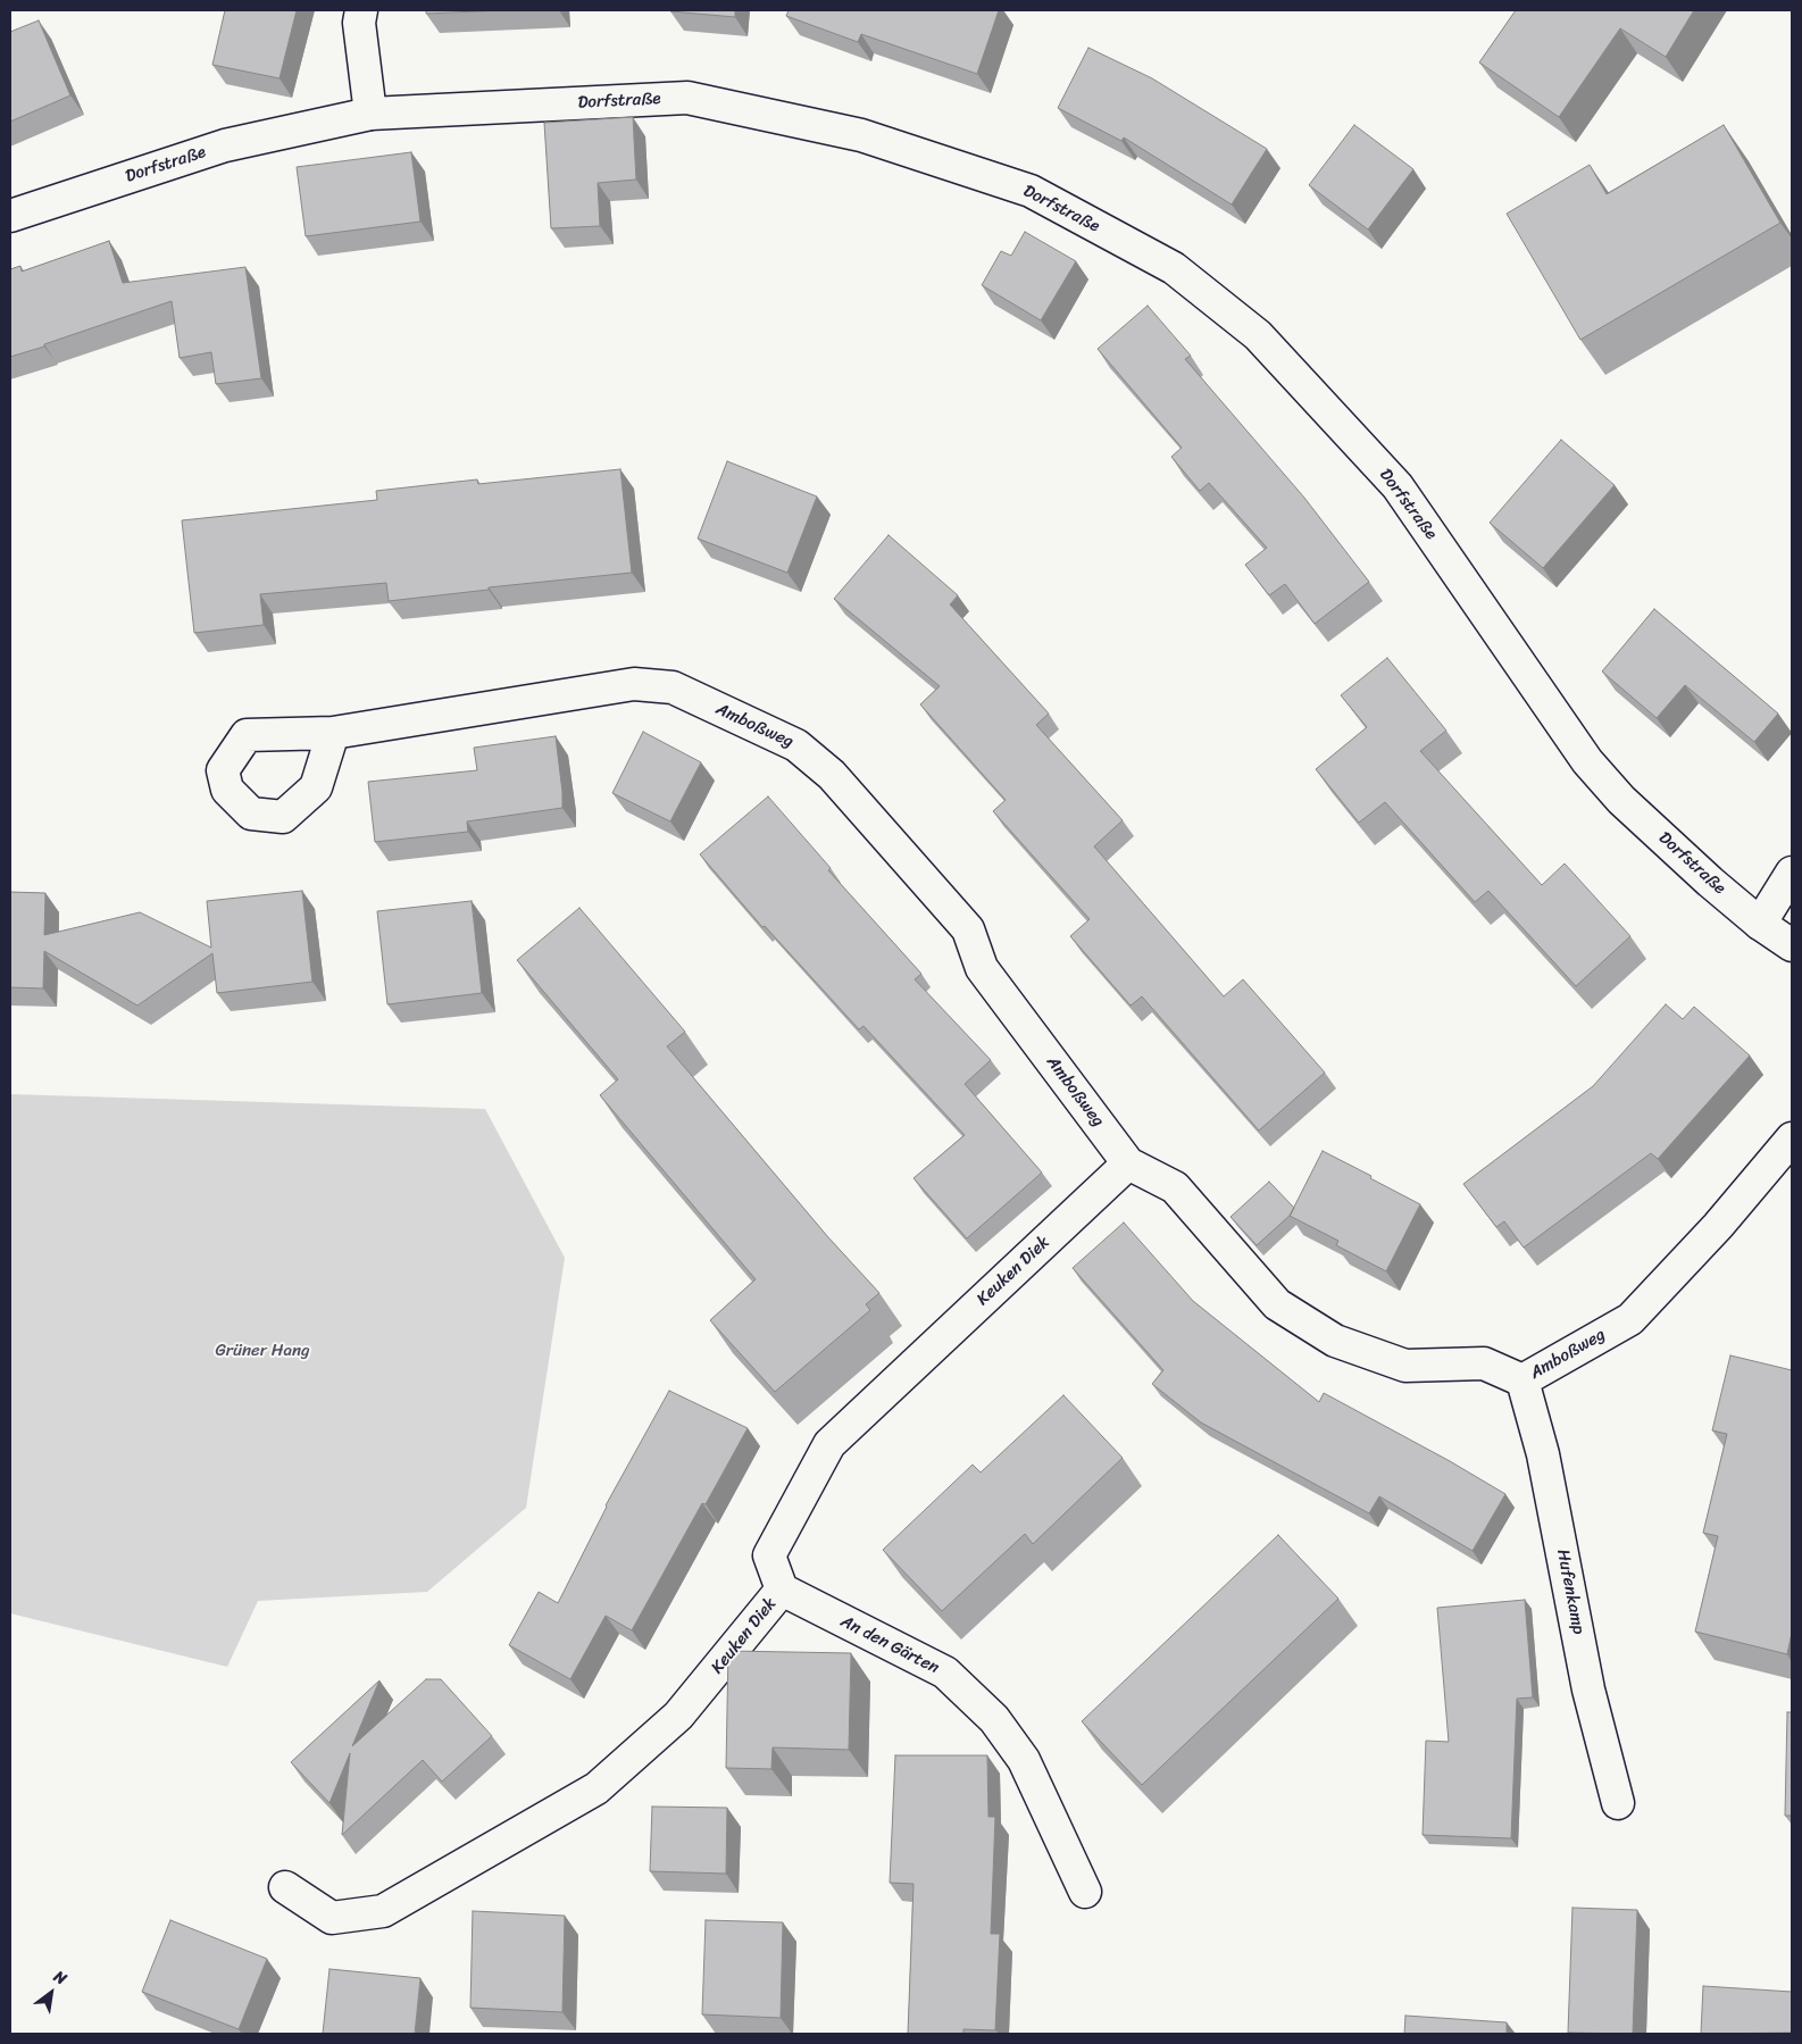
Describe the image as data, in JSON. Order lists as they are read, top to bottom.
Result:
{
  "streets": {
    "street": [
      "Dorfstraße",
      "Amboßweg",
      "Keuken Diek",
      "Hufenkamp",
      "An den Gärten"
    ]
  },
  "crossings": [
    ["Amboßweg", "Keuken Diek"],
    ["Amboßweg", "Hufenkamp"],
    ["Keuken Diek", "An den Gärten"]
  ],
  "parks": ["Grüner Hang"],
  "north": "top right"
}
